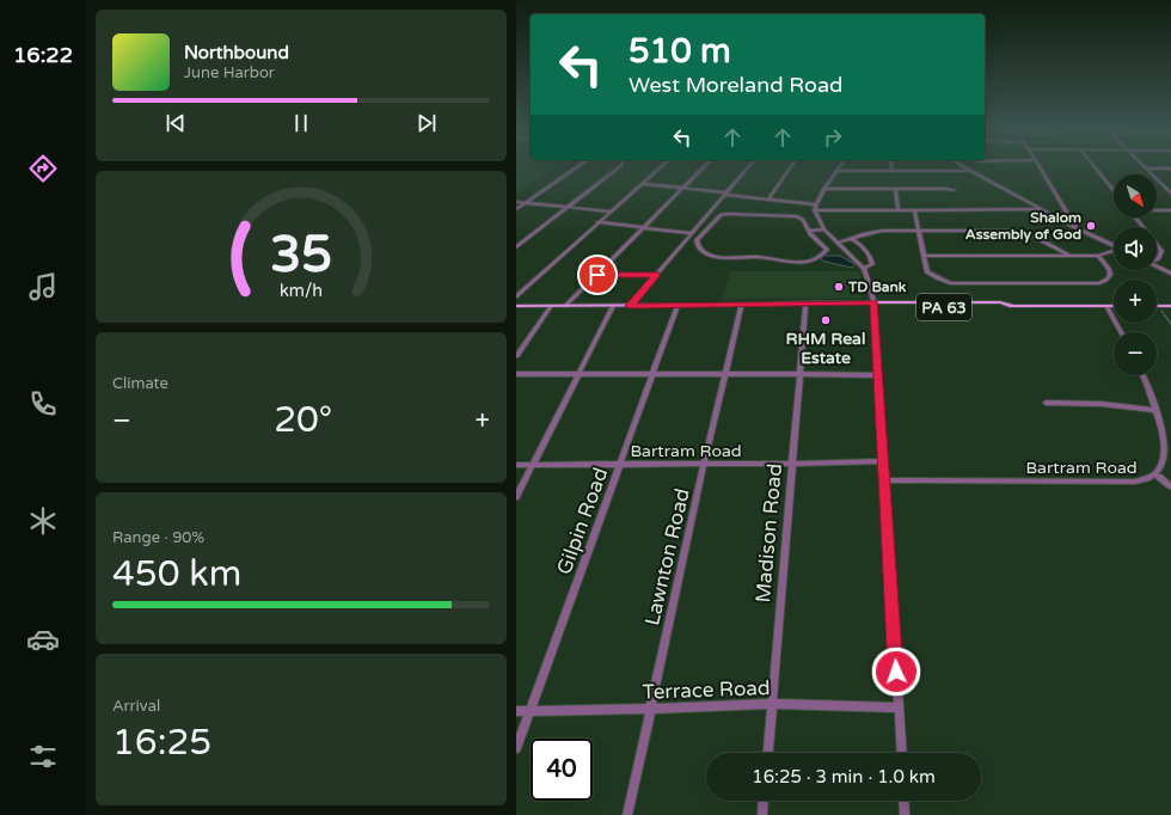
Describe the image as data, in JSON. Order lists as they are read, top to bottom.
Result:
{
  "streets": {
    "main road": ["PA 63"],
    "street": [
      "Bartram Road",
      "Gilpin Road",
      "Madison Road",
      "Lawnton Road",
      "Terrace Road"
    ]
  },
  "crossings": [
    ["PA 63", "Gilpin Road"],
    ["PA 63", "Madison Road"],
    ["PA 63", "Lawnton Road"],
    ["Bartram Road", "Gilpin Road"],
    ["Bartram Road", "Madison Road"],
    ["Bartram Road", "Lawnton Road"],
    ["Gilpin Road", "Terrace Road"],
    ["Madison Road", "Terrace Road"],
    ["Lawnton Road", "Terrace Road"]
  ],
  "places": ["Shalom Assembly of God", "TD Bank", "RHM Real Estate"],
  "north": "bottom right",
  "page": {
    "tabs": "16:22",
    "turn": ["510 m", "West Moreland Road"],
    "song": ["Northbound", "June Harbor"],
    "map_buttons": ["+", "−"],
    "tile": [
      "Climate",
      ["Range · 90%", "450 km"],
      ["Arrival", "16:25"]
    ],
    "heat": ["−", "20°", "+"],
    "limit": "40",
    "trip": "16:25 · 3 min · 1.0 km",
    "gauge": ["35", "km/h"]
  }
}
